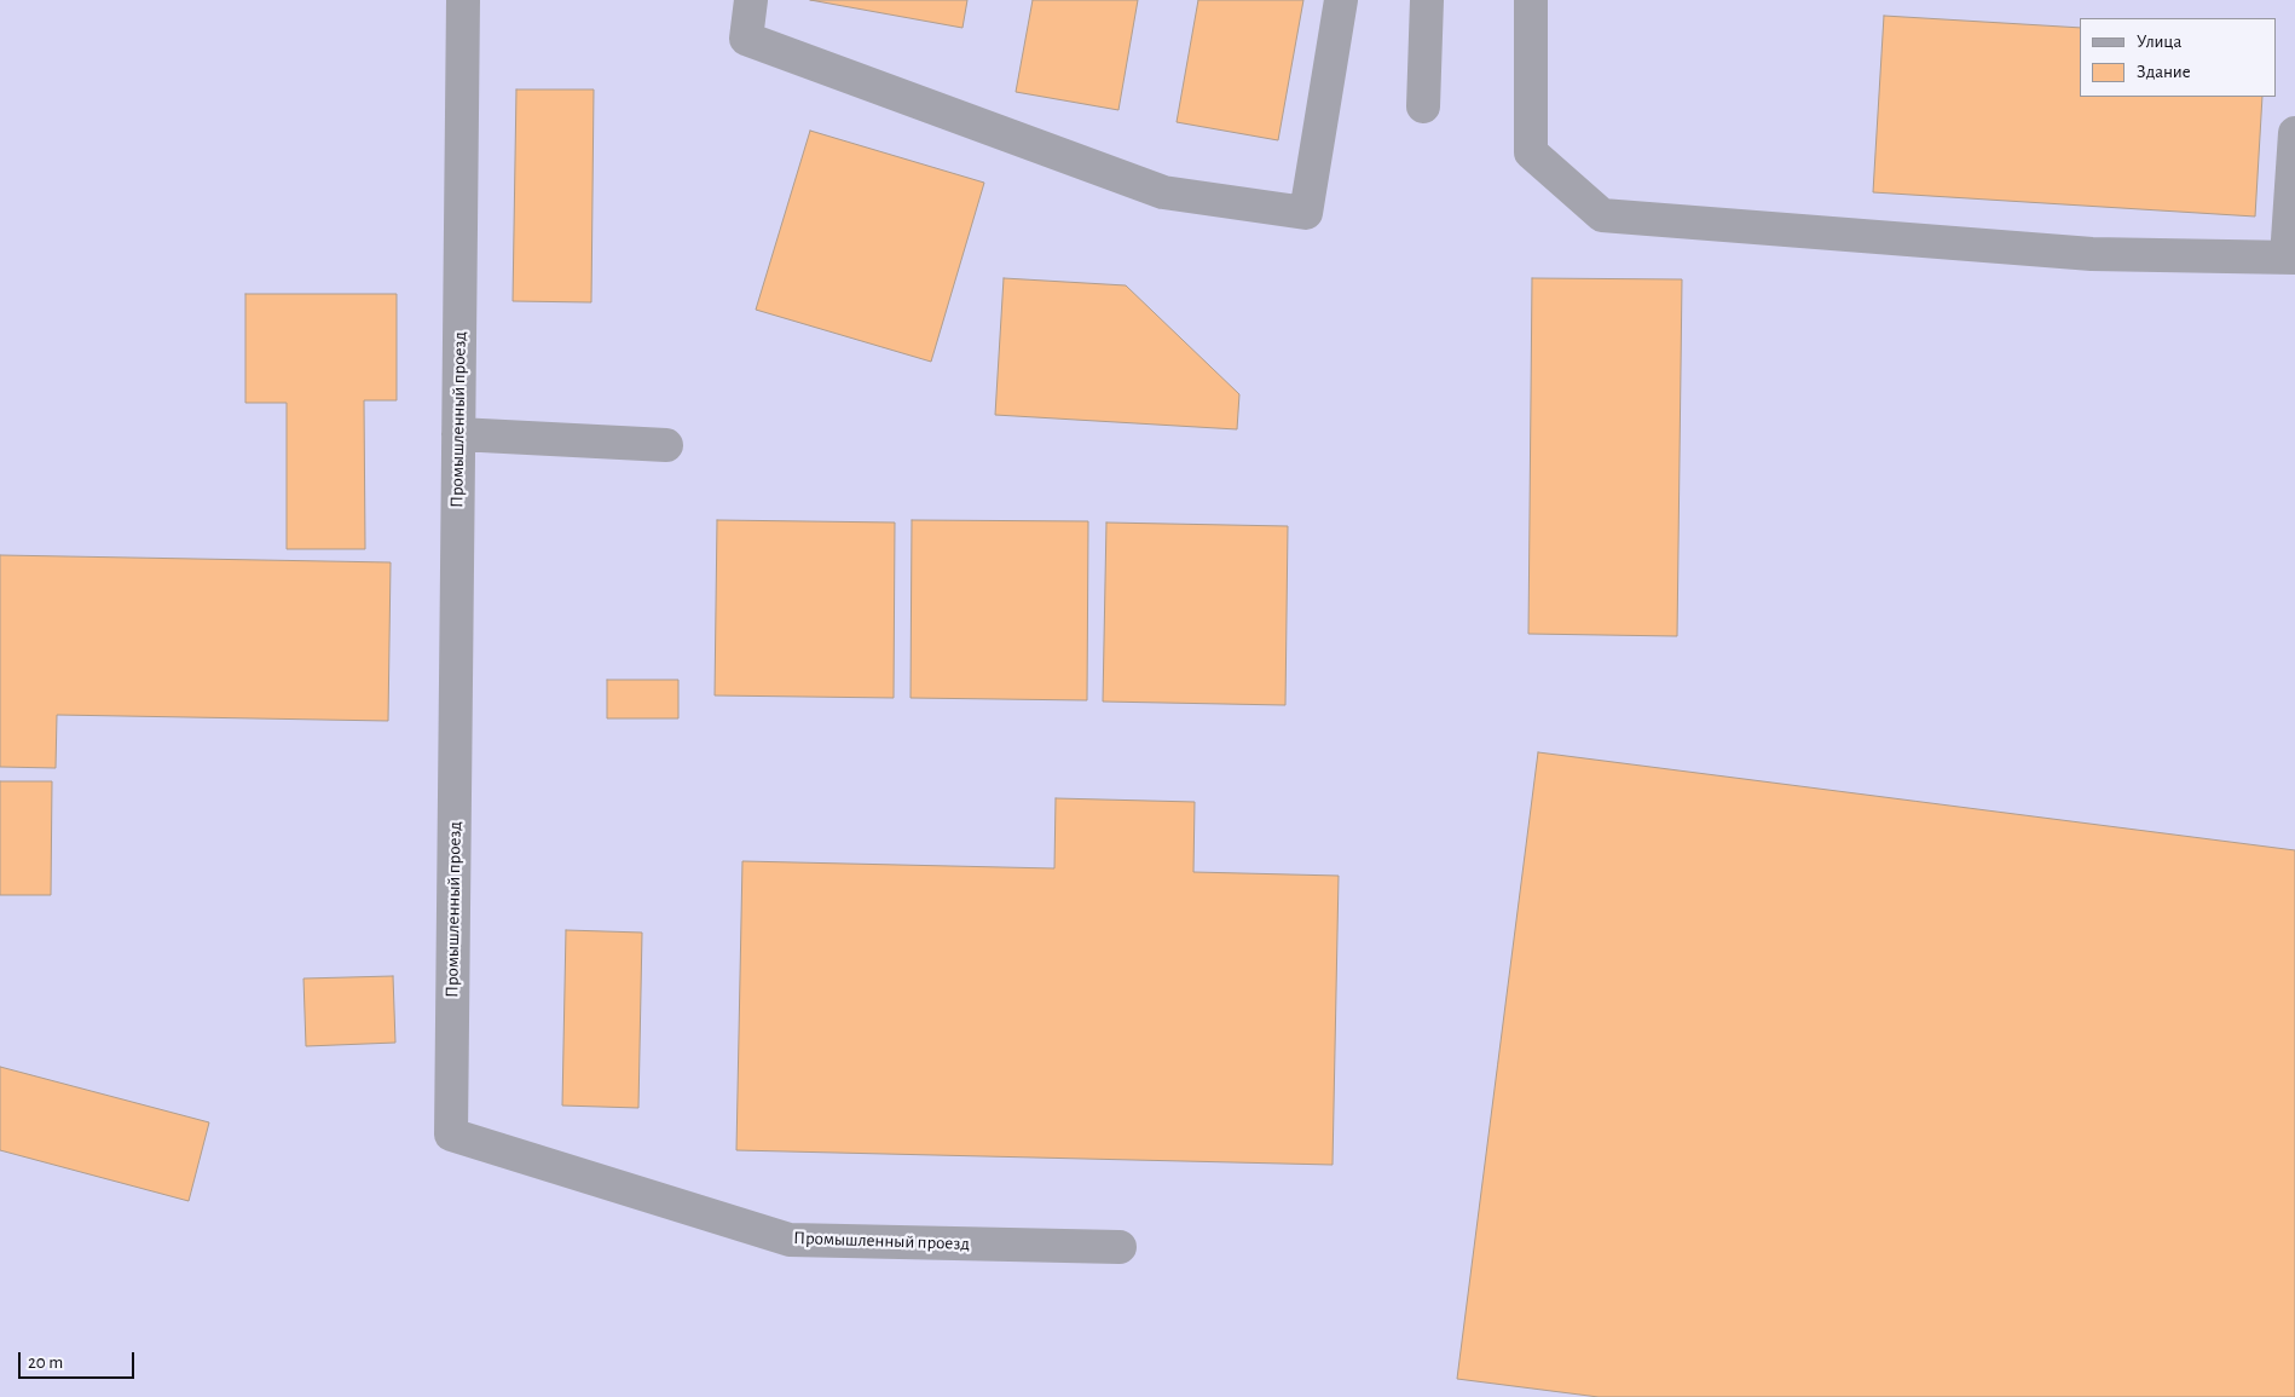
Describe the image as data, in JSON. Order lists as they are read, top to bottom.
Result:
{
  "streets": {
    "street": ["Промышленный проезд"]
  },
  "legend": ["Улица", "Здание"],
  "scale_bar": "20 m"
}
